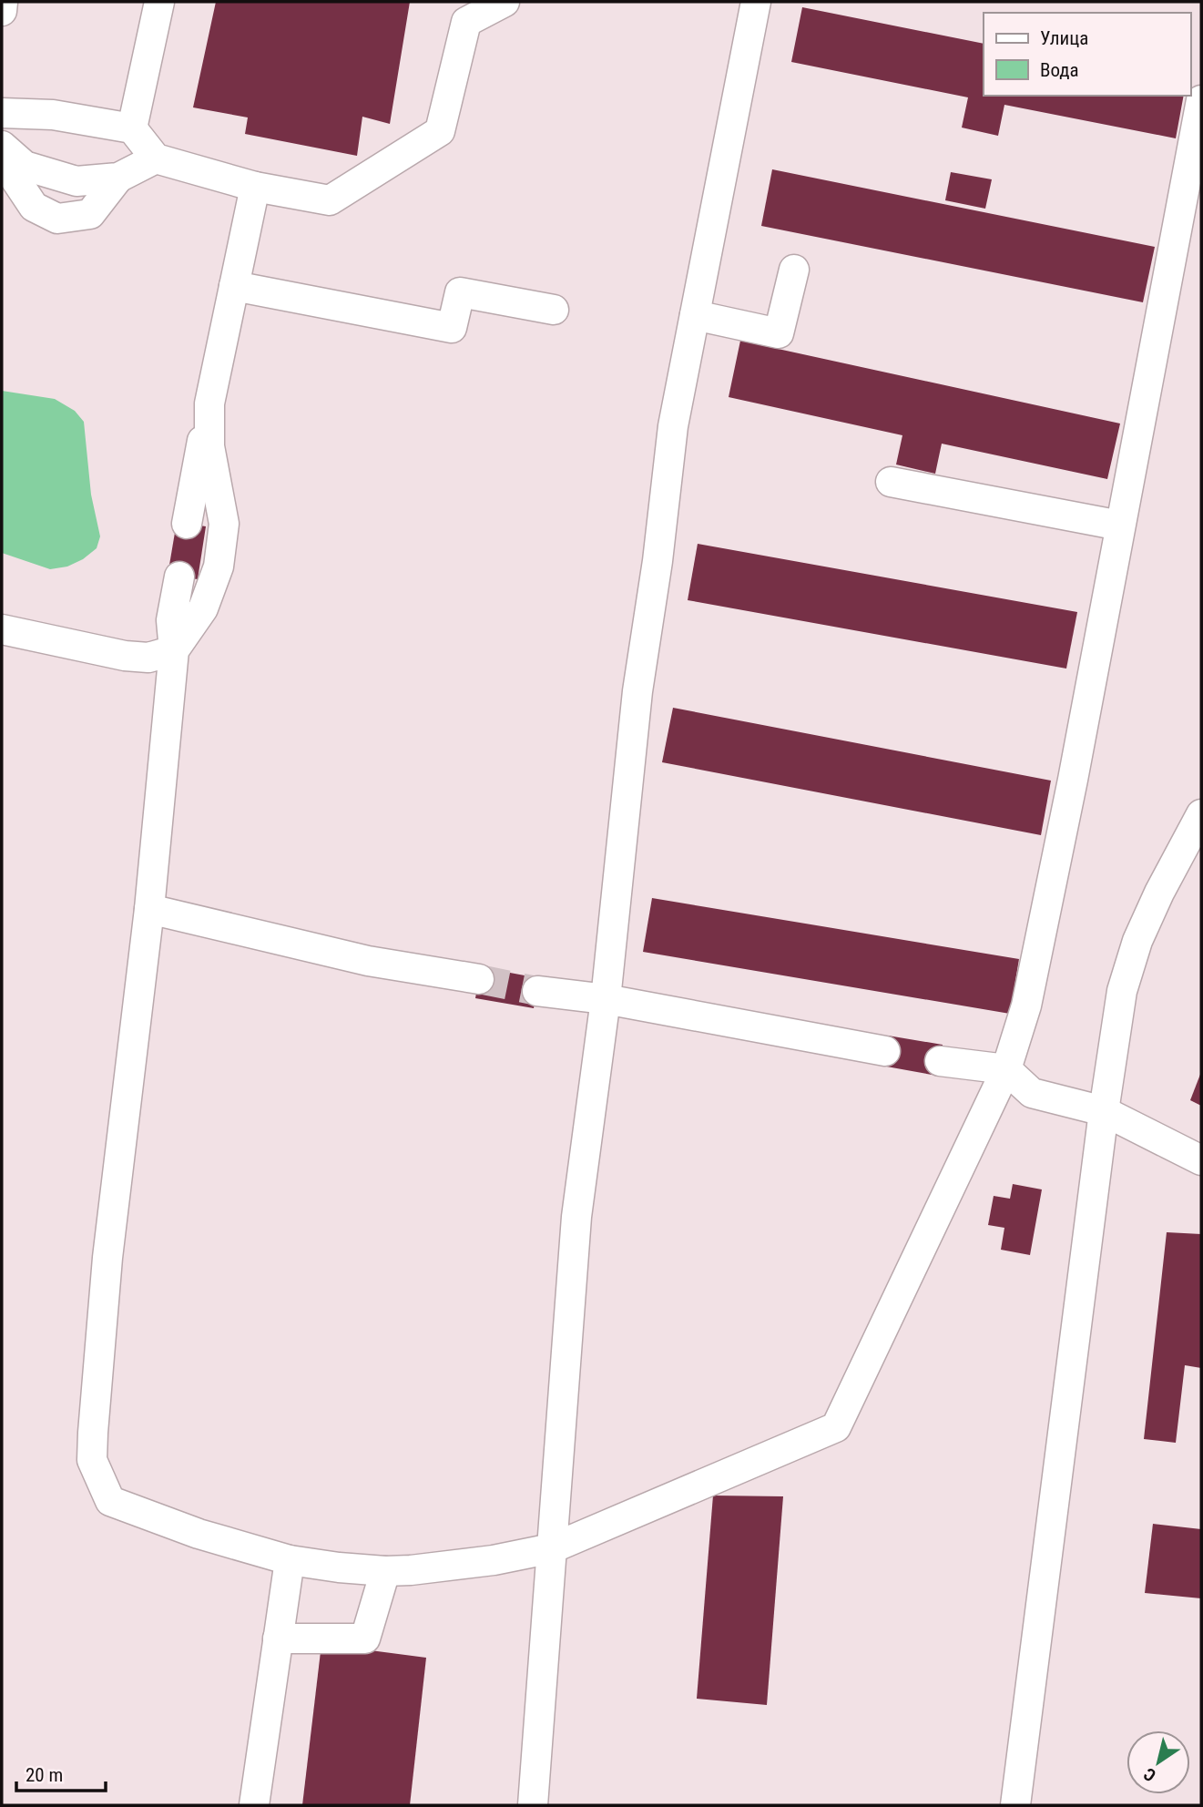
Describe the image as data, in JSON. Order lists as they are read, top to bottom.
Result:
{
  "legend": ["Улица", "Вода"],
  "scale_bar": "20 m",
  "north": "bottom left"
}
